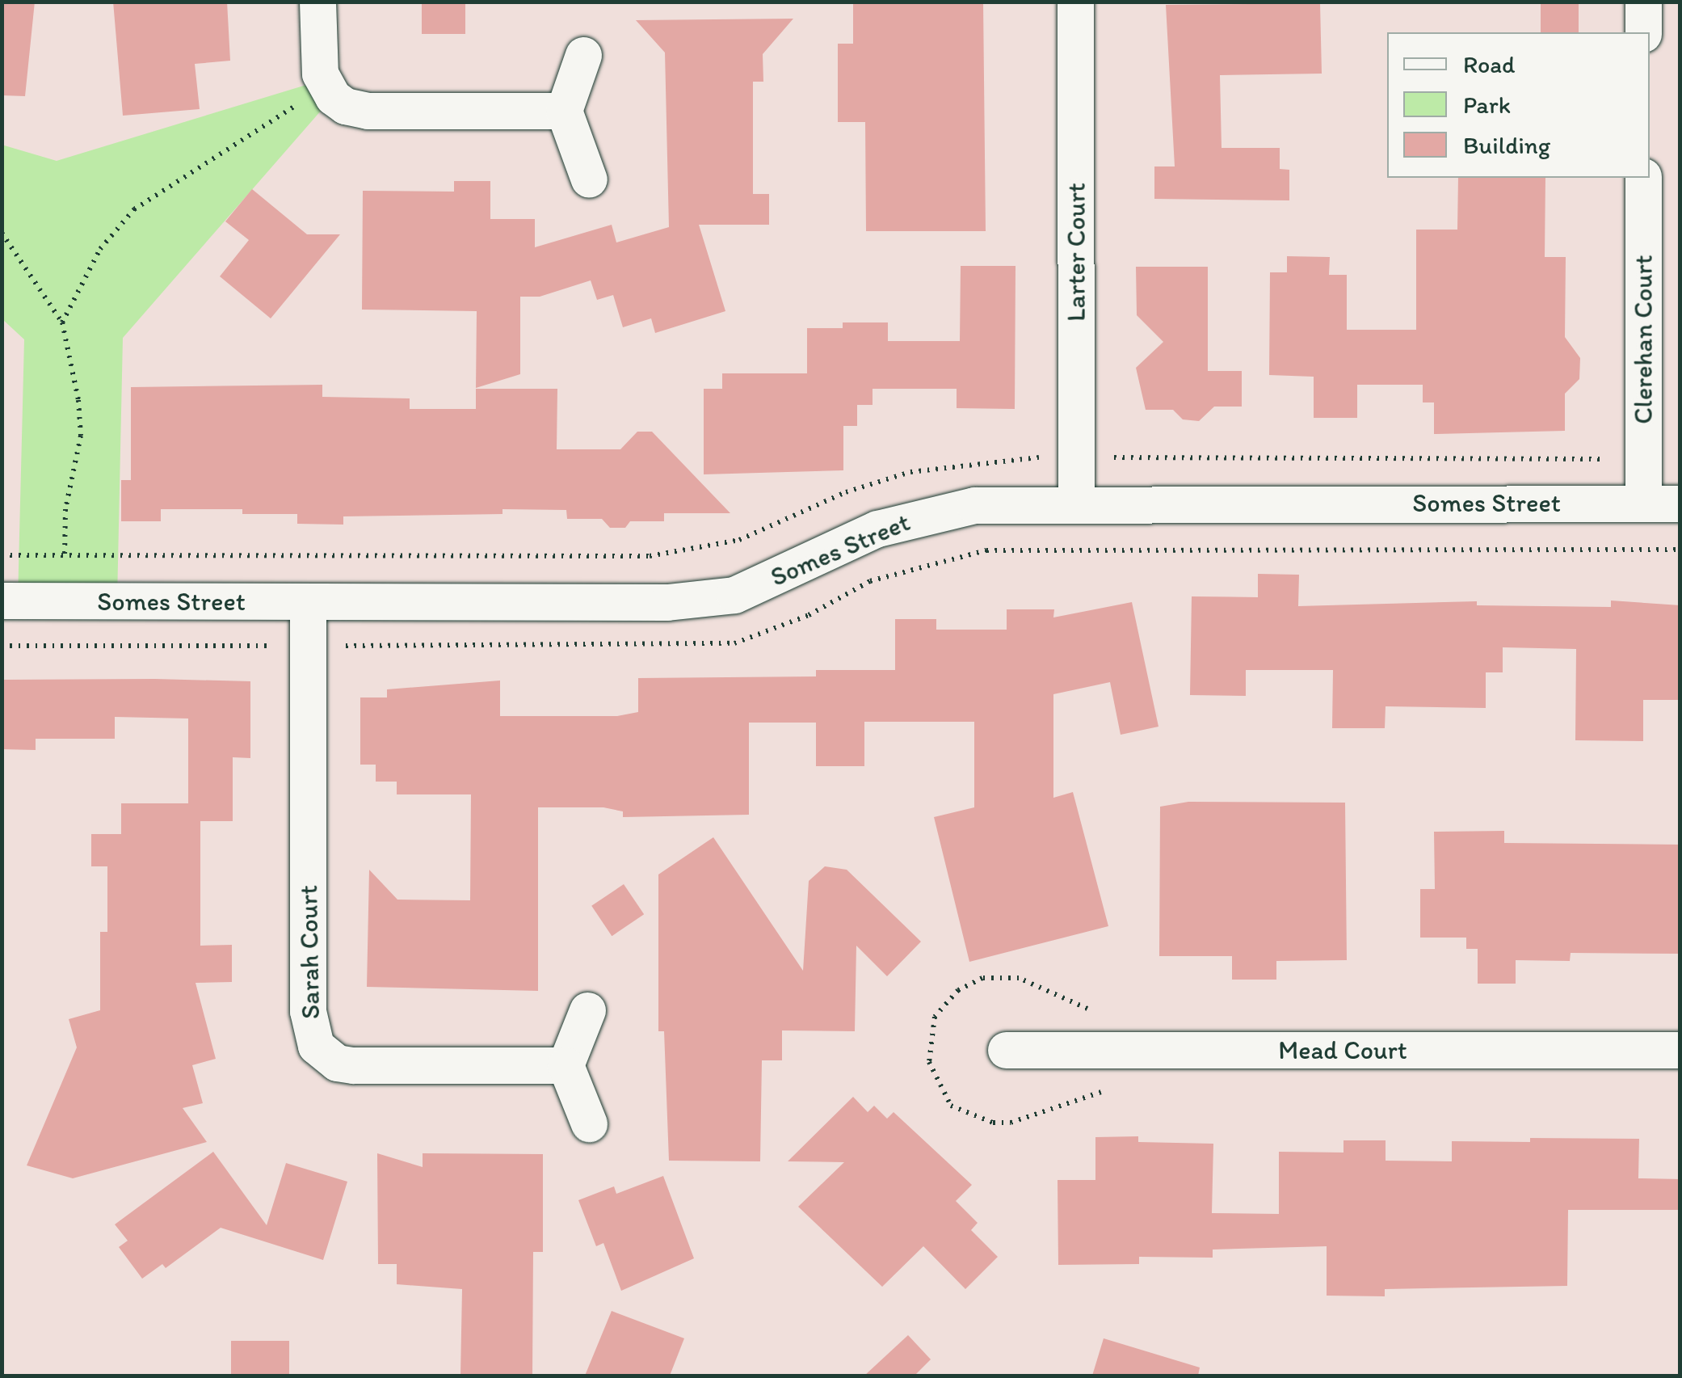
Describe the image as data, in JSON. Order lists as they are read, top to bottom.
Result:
{
  "streets": {
    "street": [
      "Larter Court",
      "Clerehan Court",
      "Somes Street",
      "Sarah Court",
      "Mead Court"
    ]
  },
  "crossings": [
    ["Larter Court", "Somes Street"],
    ["Clerehan Court", "Somes Street"],
    ["Somes Street", "Sarah Court"]
  ],
  "legend": ["Road", "Park", "Building"]
}
